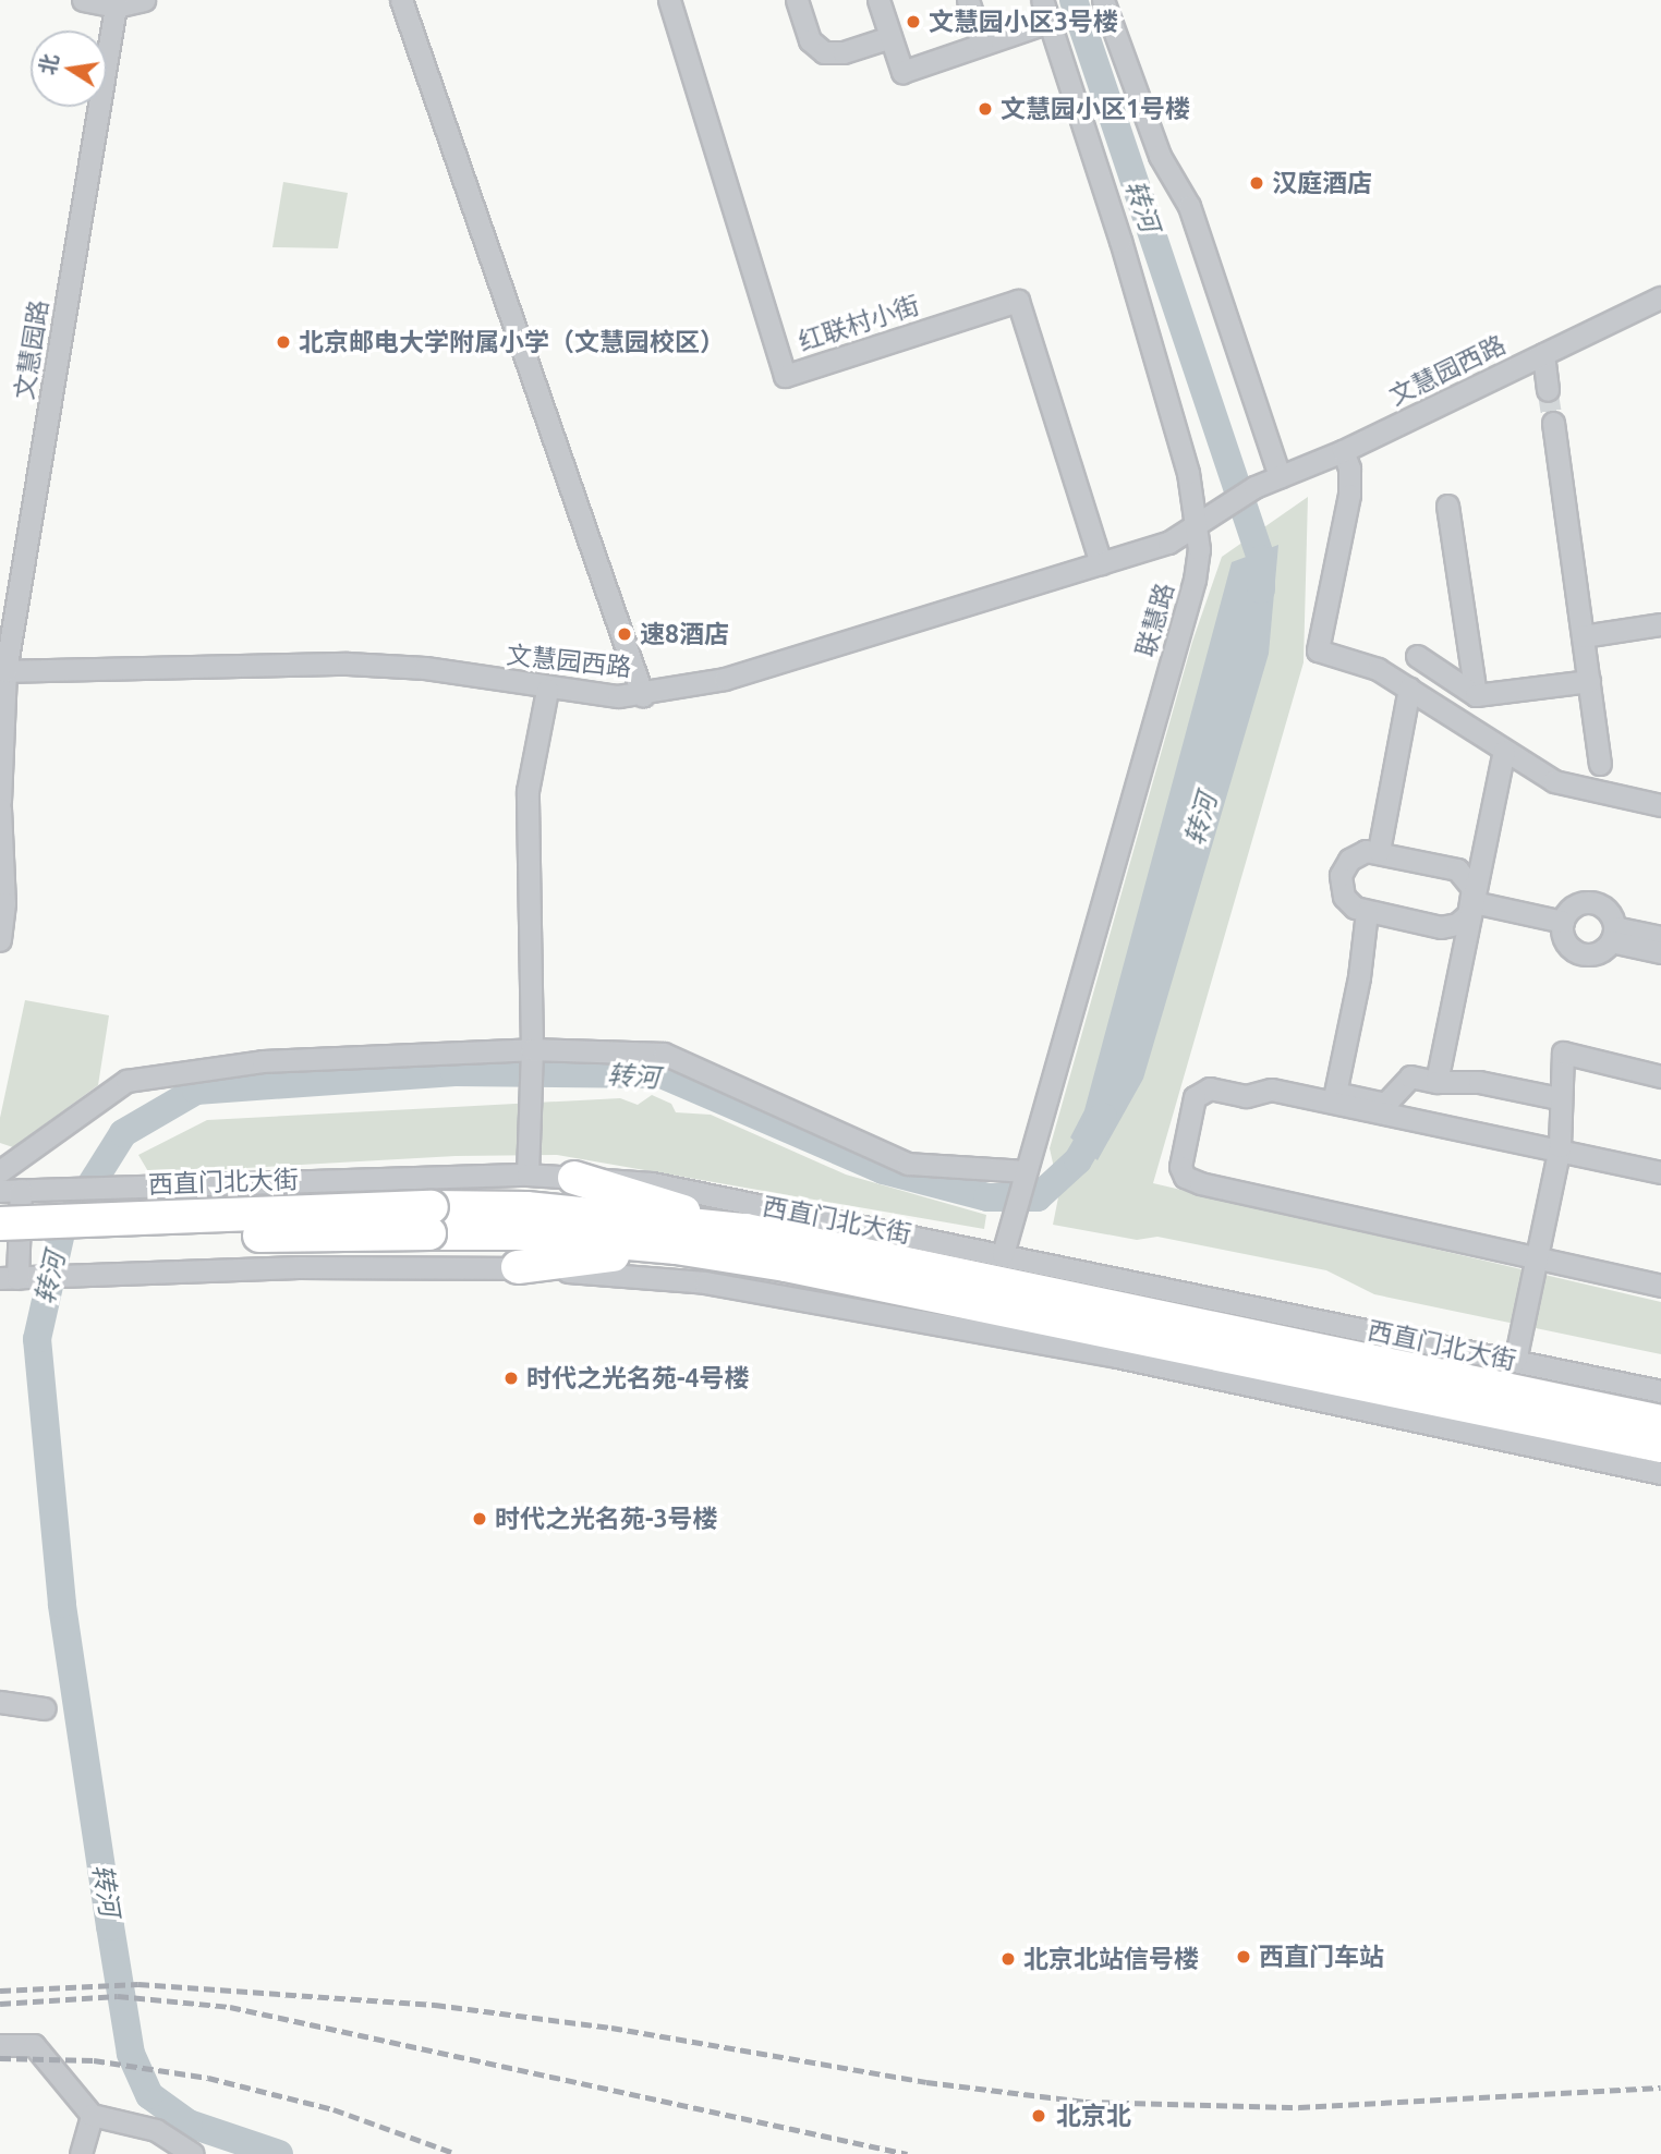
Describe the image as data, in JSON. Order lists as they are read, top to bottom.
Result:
{
  "streets": {
    "highway": ["西直门北大街"],
    "street": [
      "红联村小街",
      "文慧园路",
      "文慧园西路",
      "联慧路"
    ]
  },
  "crossings": [
    ["红联村小街", "文慧园西路"],
    ["文慧园路", "文慧园西路"],
    ["文慧园西路", "联慧路"],
    ["联慧路", "西直门北大街"]
  ],
  "water": ["转河"],
  "places": [
    "文慧园小区3号楼",
    "文慧园小区1号楼",
    "汉庭酒店",
    "北京邮电大学附属小学（文慧园校区）",
    "速8酒店",
    "时代之光名苑-4号楼",
    "时代之光名苑-3号楼",
    "西直门车站",
    "北京北站信号楼",
    "北京北"
  ],
  "north": "left"
}
